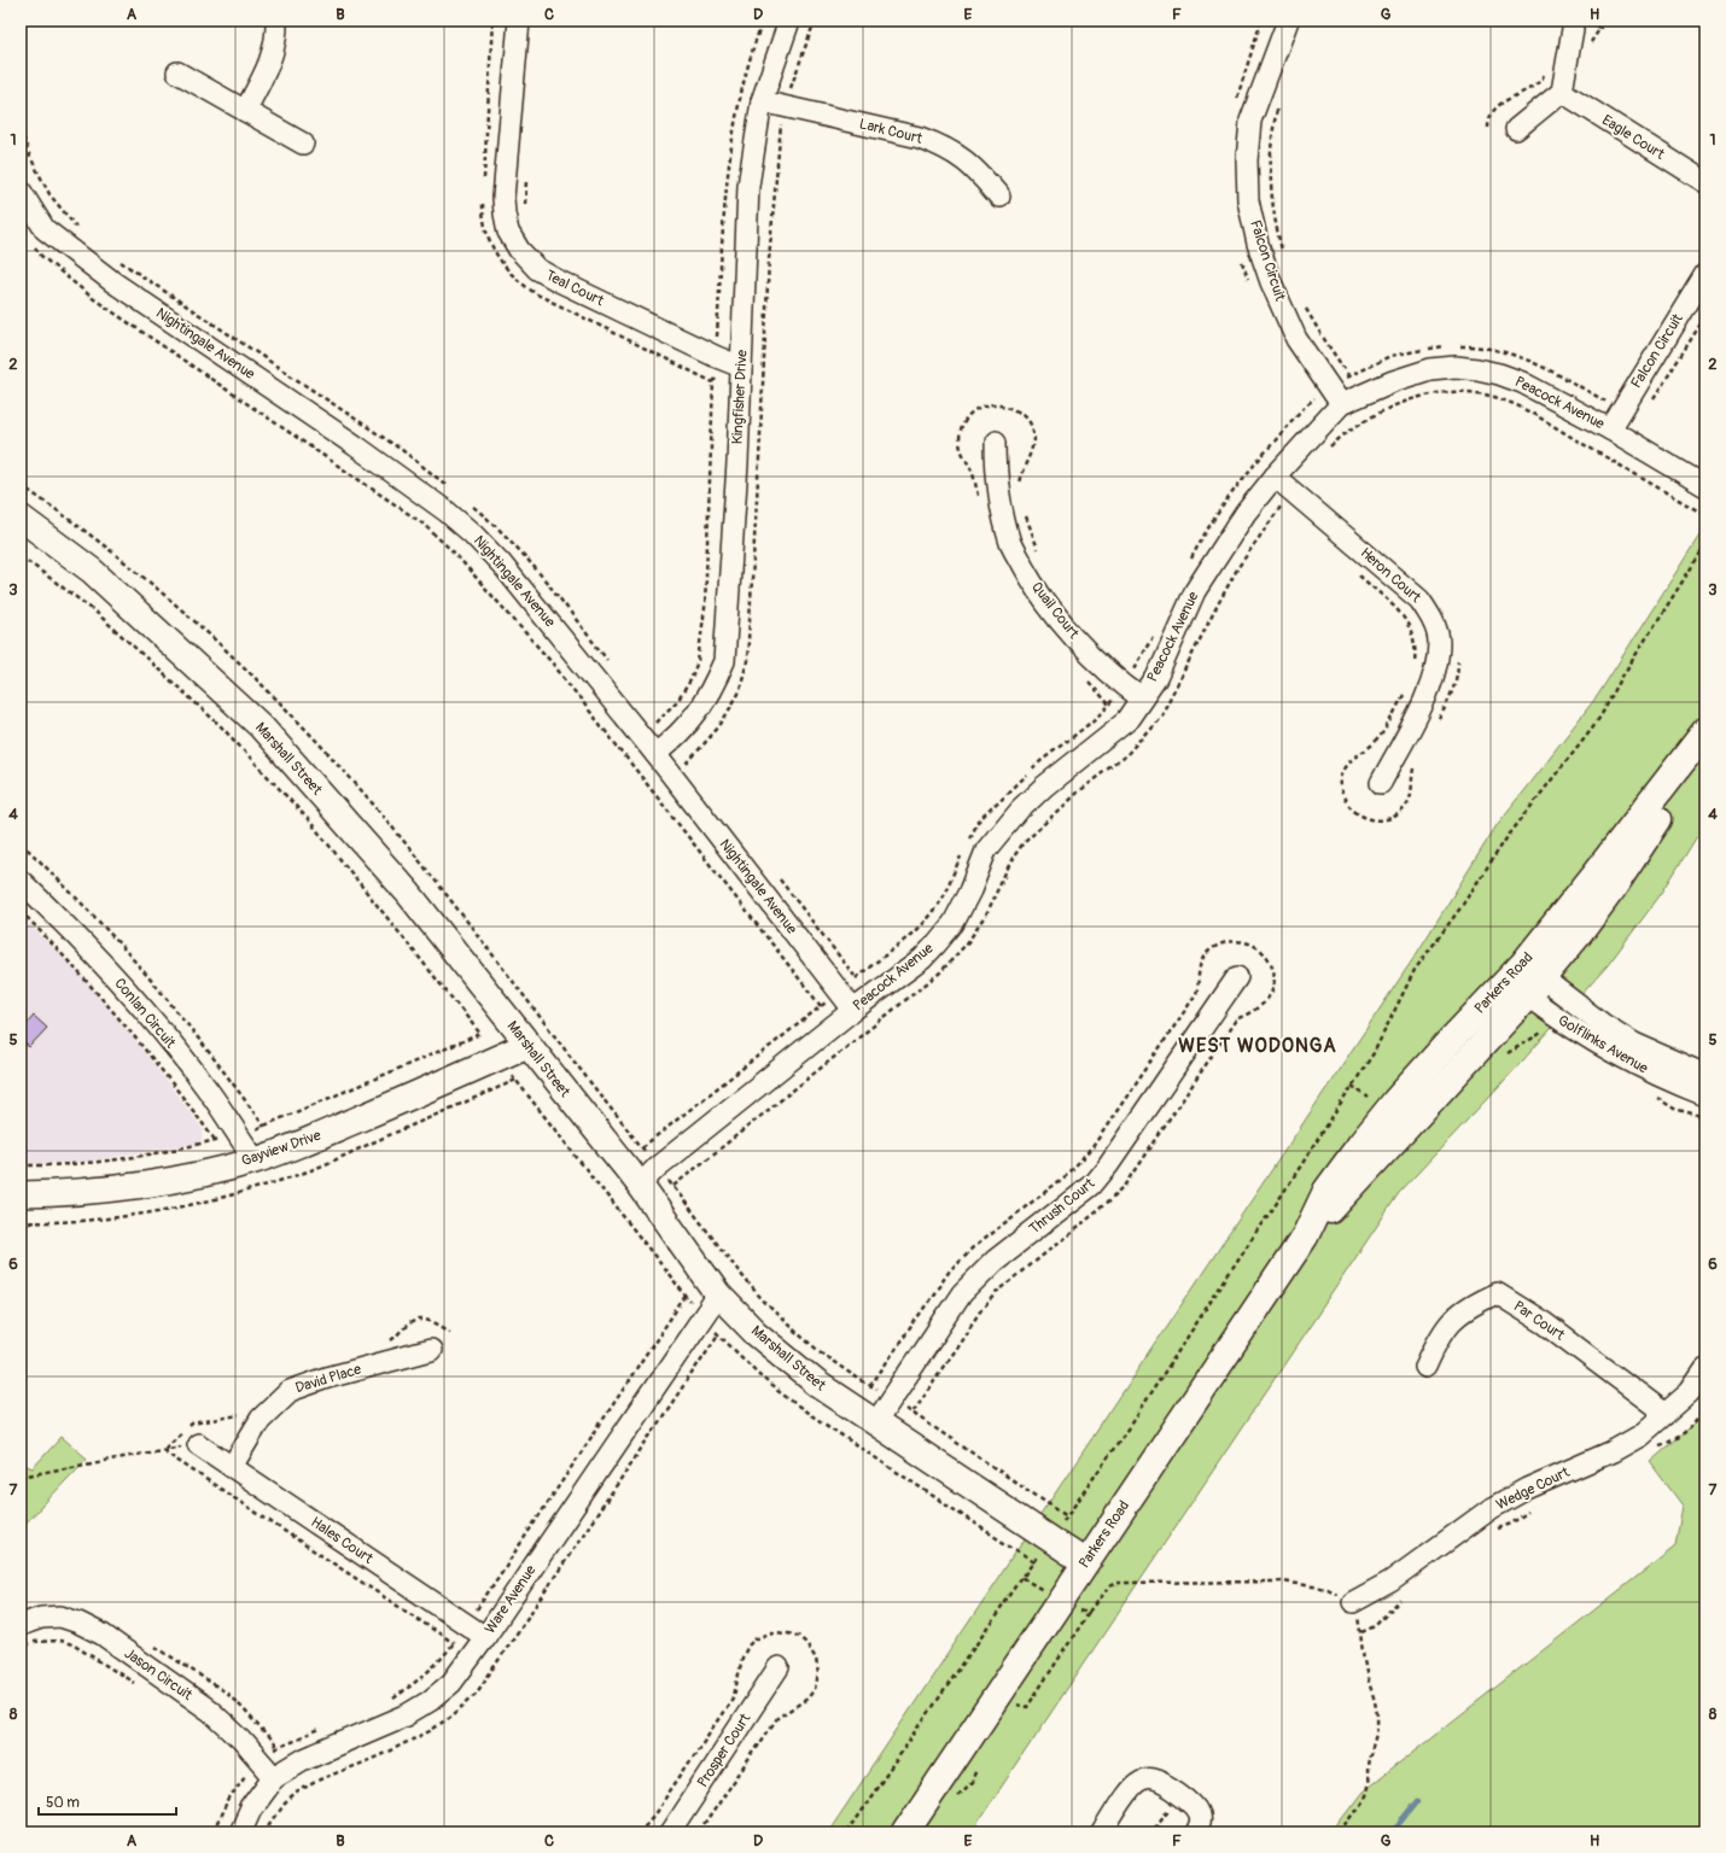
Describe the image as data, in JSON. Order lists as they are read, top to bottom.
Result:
{
  "streets": {
    "main road": ["Parkers Road"],
    "street": [
      "Lark Court",
      "Eagle Court",
      "Falcon Circuit",
      "Teal Court",
      "Nightingale Avenue",
      "Kingfisher Drive",
      "Peacock Avenue",
      "Heron Court",
      "Quail Court",
      "Marshall Street",
      "Conlan Circuit",
      "Golflinks Avenue",
      "Gayview Drive",
      "Thrush Court",
      "Par Court",
      "David Place",
      "Wedge Court",
      "Hales Court",
      "Ware Avenue",
      "Jason Circuit",
      "Prosper Court"
    ]
  },
  "crossings": [
    ["Lark Court", "Kingfisher Drive"],
    ["Falcon Circuit", "Peacock Avenue"],
    ["Teal Court", "Kingfisher Drive"],
    ["Nightingale Avenue", "Kingfisher Drive"],
    ["Nightingale Avenue", "Peacock Avenue"],
    ["Peacock Avenue", "Heron Court"],
    ["Peacock Avenue", "Quail Court"],
    ["Peacock Avenue", "Marshall Street"],
    ["Marshall Street", "Parkers Road"],
    ["Marshall Street", "Gayview Drive"],
    ["Marshall Street", "Thrush Court"],
    ["Marshall Street", "Ware Avenue"],
    ["Parkers Road", "Golflinks Avenue"],
    ["Conlan Circuit", "Gayview Drive"],
    ["Par Court", "Wedge Court"],
    ["David Place", "Hales Court"],
    ["Hales Court", "Ware Avenue"],
    ["Ware Avenue", "Jason Circuit"]
  ],
  "districts": ["WEST WODONGA"],
  "scale_bar": "50 m",
  "grid": {
    "columns": [
      "A",
      "B",
      "C",
      "D",
      "E",
      "F",
      "G",
      "H"
    ],
    "rows": [
      "1",
      "2",
      "3",
      "4",
      "5",
      "6",
      "7",
      "8"
    ]
  }
}
